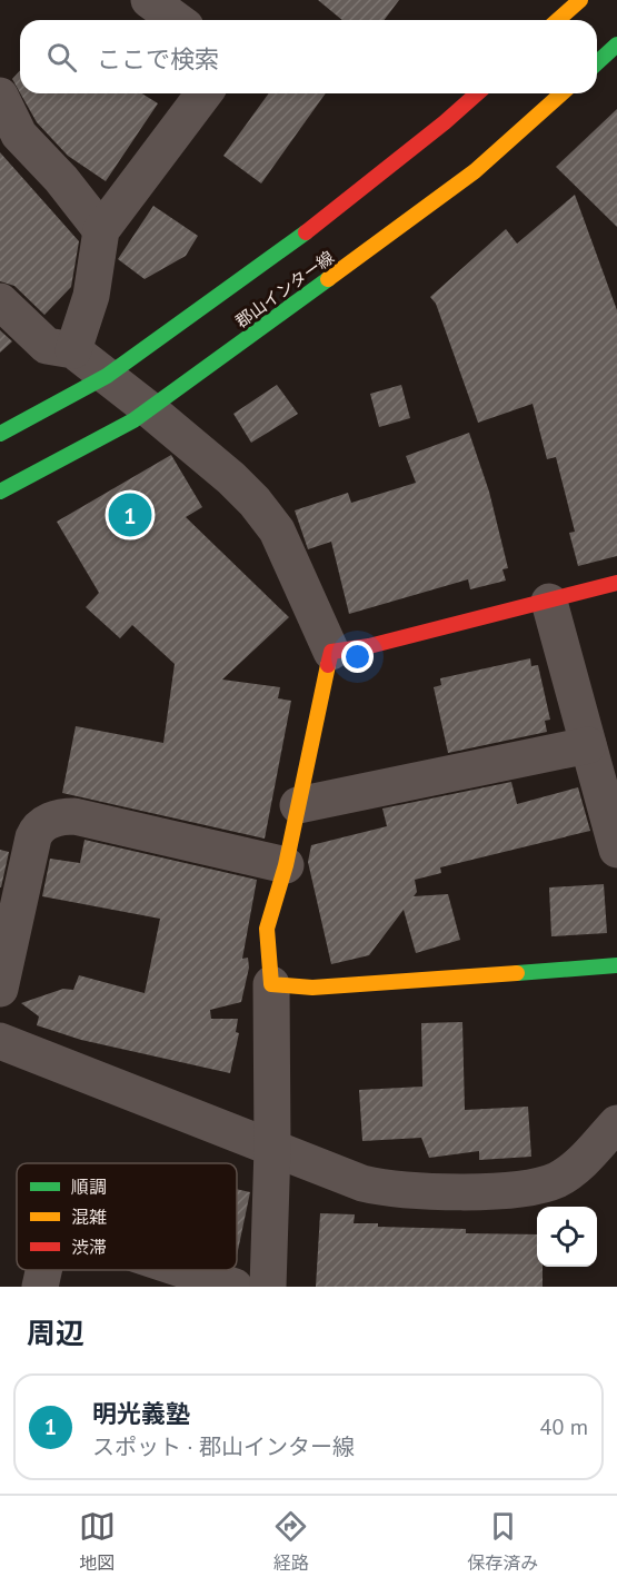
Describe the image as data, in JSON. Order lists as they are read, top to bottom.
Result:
{
  "streets": {
    "street": ["郡山インター線"]
  },
  "legend": ["順調", "混雑", "渋滞"],
  "page": {
    "search": "ここで検索",
    "pins": "1",
    "heading": "周辺",
    "list": [
      {
        "mark": "1",
        "name": "明光義塾",
        "note": "スポット · 郡山インター線",
        "value": "40 m"
      }
    ],
    "nav": ["地図", "経路", "保存済み"]
  }
}
